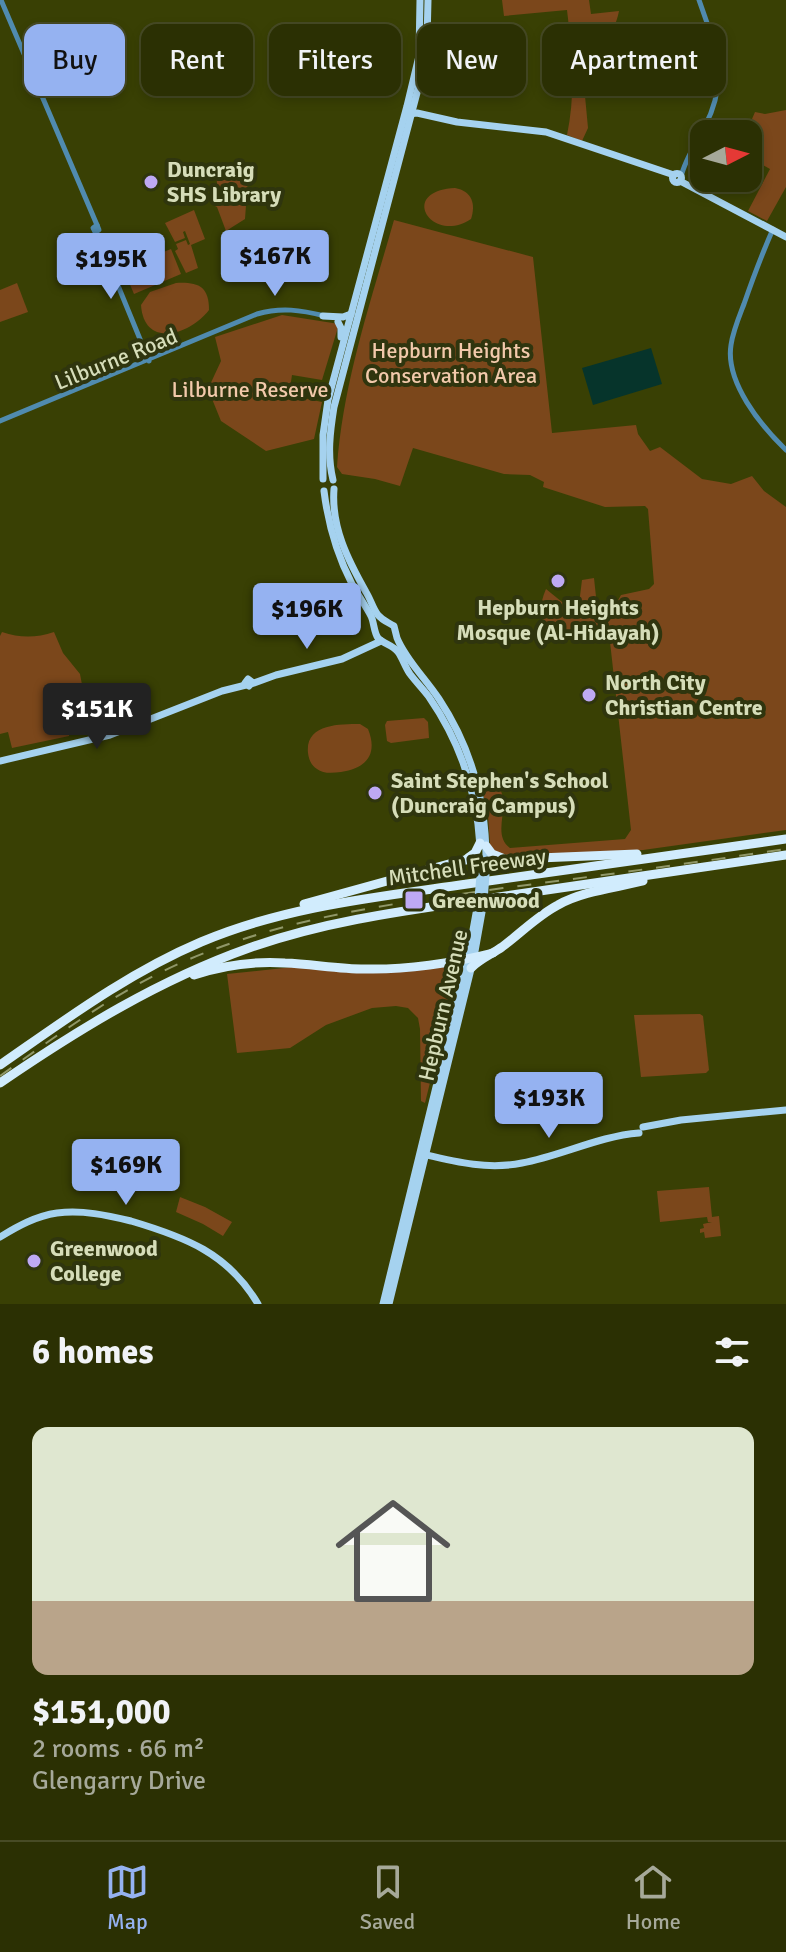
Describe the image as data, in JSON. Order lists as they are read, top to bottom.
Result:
{
  "streets": {
    "highway": ["Mitchell Freeway"],
    "main road": ["Hepburn Avenue"],
    "street": ["Lilburne Road"]
  },
  "parks": ["Hepburn Heights Conservation Area", "Lilburne Reserve"],
  "places": {
    "other": [
      "Duncraig SHS Library",
      "Hepburn Heights Mosque (Al-Hidayah)",
      "North City Christian Centre",
      "Saint Stephen's School (Duncraig Campus)",
      "Greenwood College"
    ],
    "transit": ["Greenwood"]
  },
  "north": "right",
  "page": {
    "chip": [
      "Buy",
      "Rent",
      "Filters",
      "New",
      "Apartment"
    ],
    "price": [
      "$167K",
      "$195K",
      "$196K",
      "$151K",
      "$193K",
      "$169K"
    ],
    "heading": "6 homes",
    "list": [
      {
        "name": "$151,000",
        "note": "2 rooms · 66 m² · Glengarry Drive"
      }
    ],
    "tabs": ["Map", "Saved", "Home"]
  }
}
